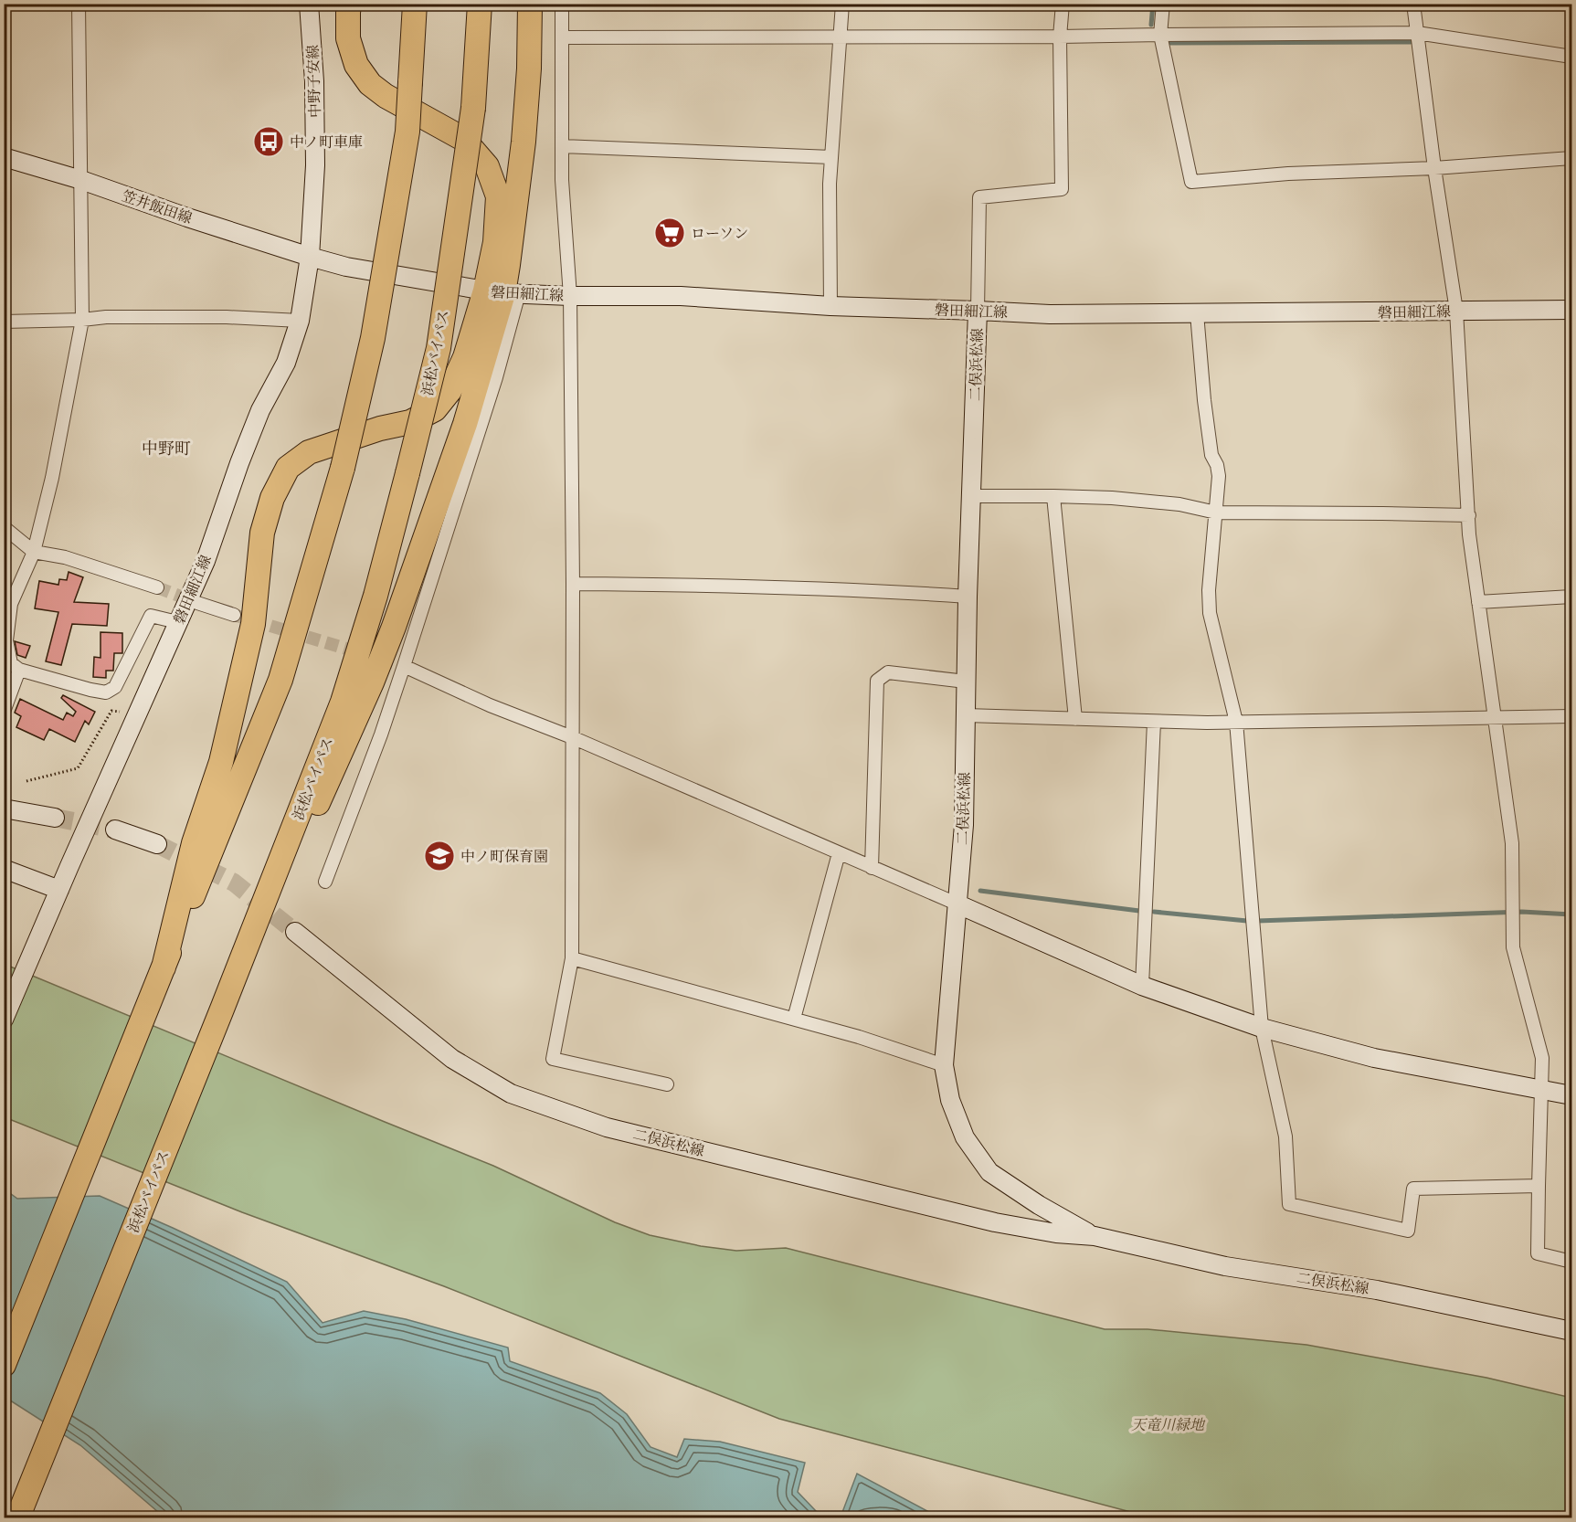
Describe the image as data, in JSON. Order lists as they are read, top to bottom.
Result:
{
  "streets": {
    "highway": ["浜松バイパス"],
    "main road": [
      "中野子安線",
      "笠井飯田線",
      "磐田細江線",
      "二俣浜松線"
    ]
  },
  "crossings": [
    ["中野子安線", "笠井飯田線"],
    ["中野子安線", "磐田細江線"],
    ["笠井飯田線", "磐田細江線"],
    ["磐田細江線", "二俣浜松線"]
  ],
  "districts": ["中野町"],
  "parks": ["天竜川緑地"],
  "places": {
    "bus stop": ["中ノ町車庫"],
    "supermarket": ["ローソン"],
    "school or university": ["中ノ町保育園"]
  }
}
